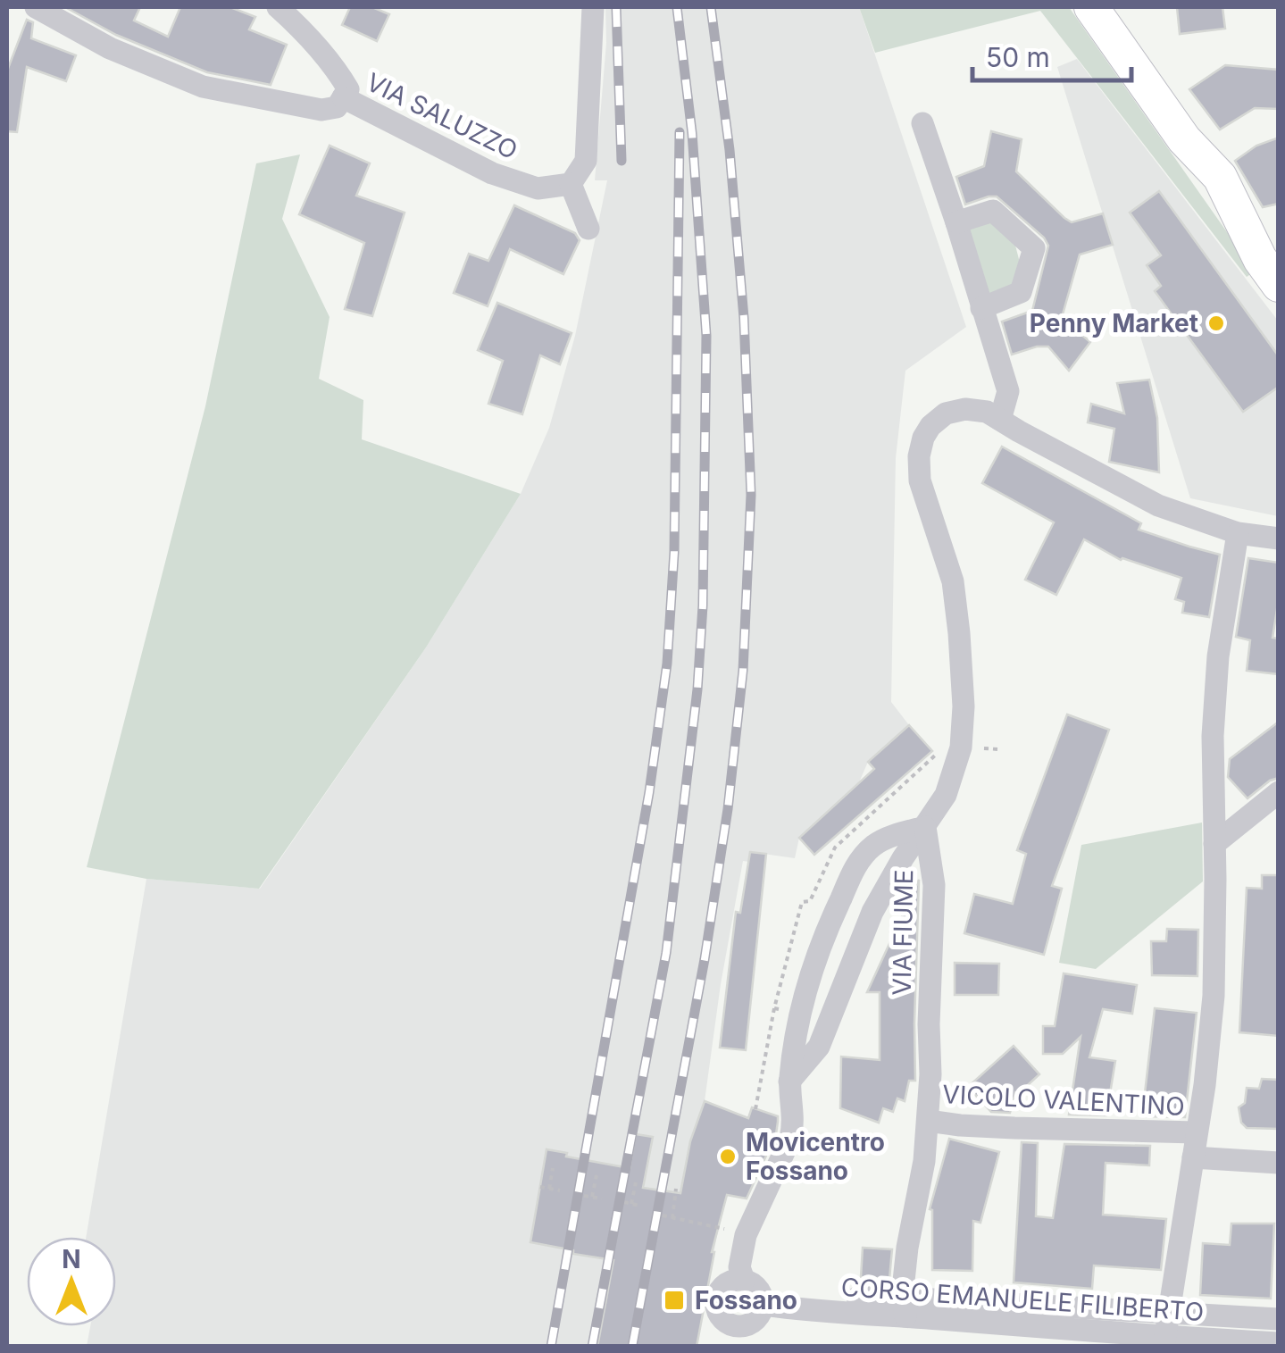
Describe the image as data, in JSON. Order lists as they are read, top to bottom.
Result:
{
  "streets": {
    "street": [
      "VIA SALUZZO",
      "VIA FIUME",
      "VICOLO VALENTINO",
      "CORSO EMANUELE FILIBERTO"
    ]
  },
  "crossings": [
    ["VIA FIUME", "VICOLO VALENTINO"],
    ["VIA FIUME", "CORSO EMANUELE FILIBERTO"]
  ],
  "places": {
    "other": ["Penny Market", "Movicentro Fossano"],
    "transit": ["Fossano"]
  },
  "scale_bar": "50 m",
  "north": "top"
}
